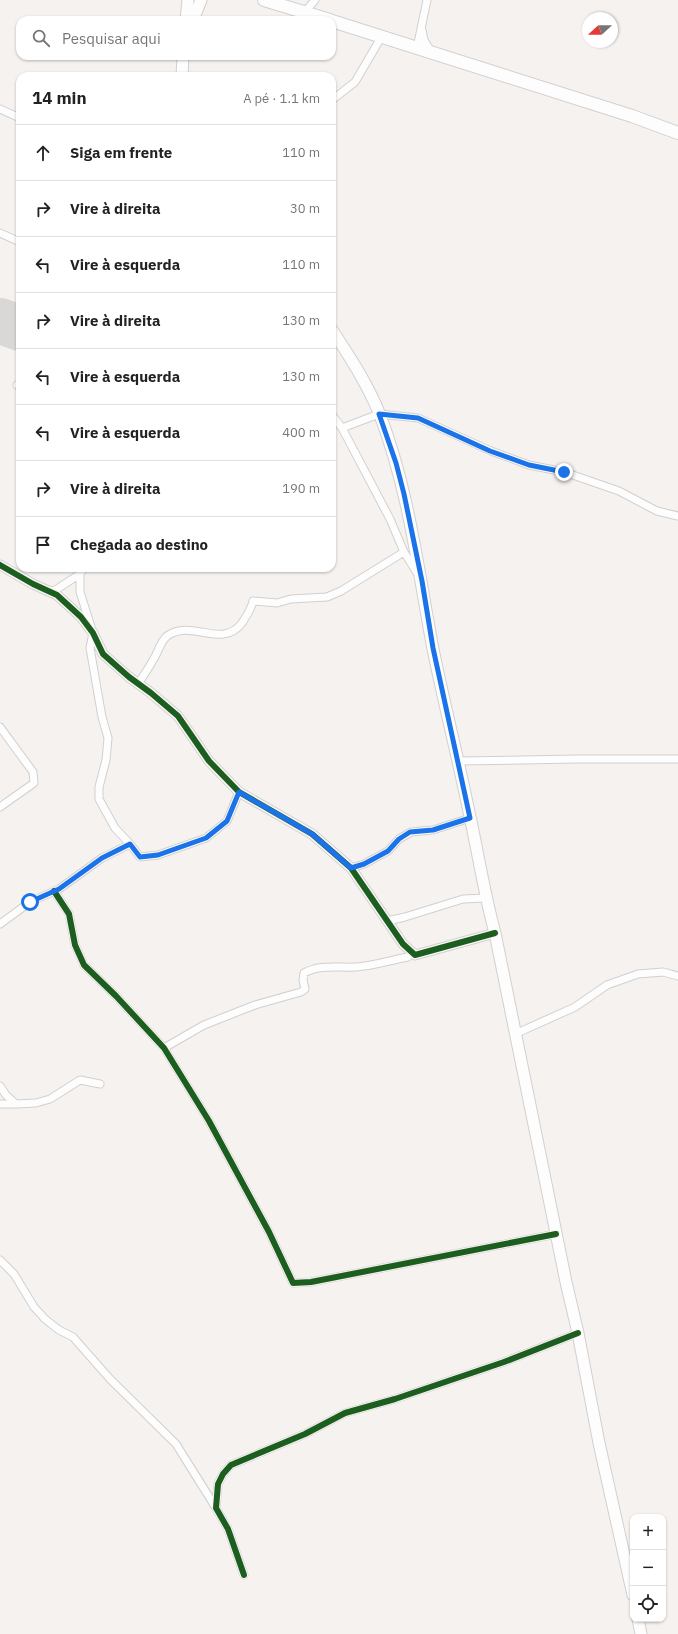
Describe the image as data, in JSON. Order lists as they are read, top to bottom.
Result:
{
  "north": "left",
  "page": {
    "search": "Pesquisar aqui",
    "heading": ["14 min", "A pé · 1.1 km"],
    "list": [
      ["Siga em frente", "110 m"],
      ["Vire à direita", "30 m"],
      ["Vire à esquerda", "110 m"],
      ["Vire à direita", "130 m"],
      ["Vire à esquerda", "130 m"],
      ["Vire à esquerda", "400 m"],
      ["Vire à direita", "190 m"],
      "Chegada ao destino"
    ],
    "map_buttons": ["+", "−"]
  }
}
